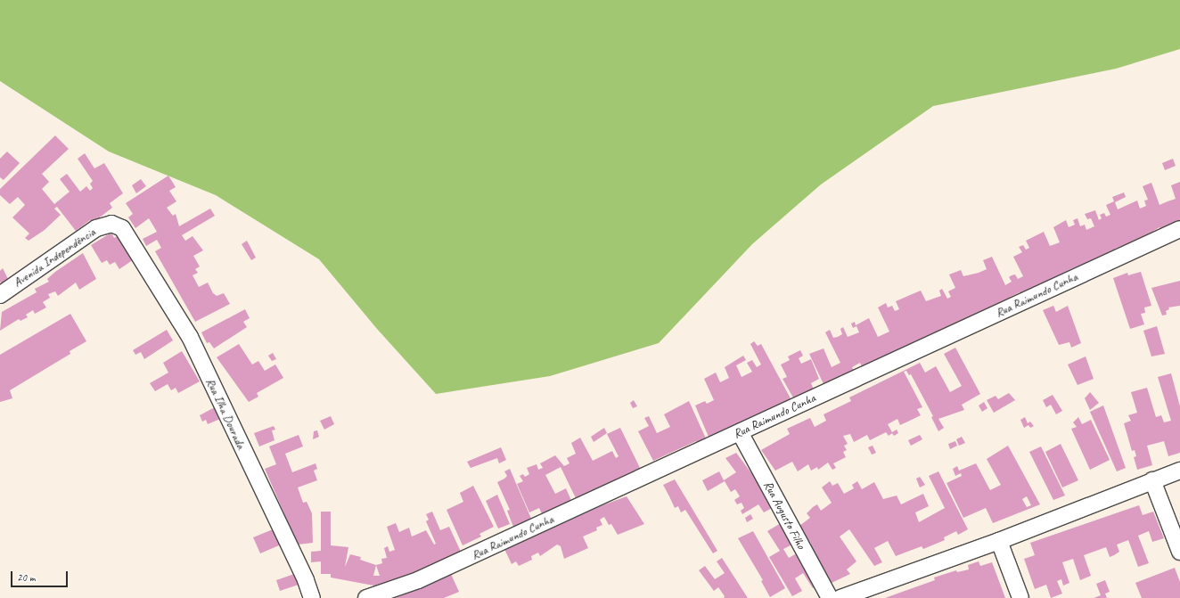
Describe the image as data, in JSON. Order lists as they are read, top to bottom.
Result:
{
  "streets": {
    "street": [
      "Avenida Independência",
      "Rua Raimundo Cunha",
      "Rua Ilha Dourada",
      "Rua Augusto Filho"
    ]
  },
  "crossings": [
    ["Avenida Independência", "Rua Ilha Dourada"],
    ["Rua Raimundo Cunha", "Rua Augusto Filho"]
  ],
  "scale_bar": "20 m"
}
